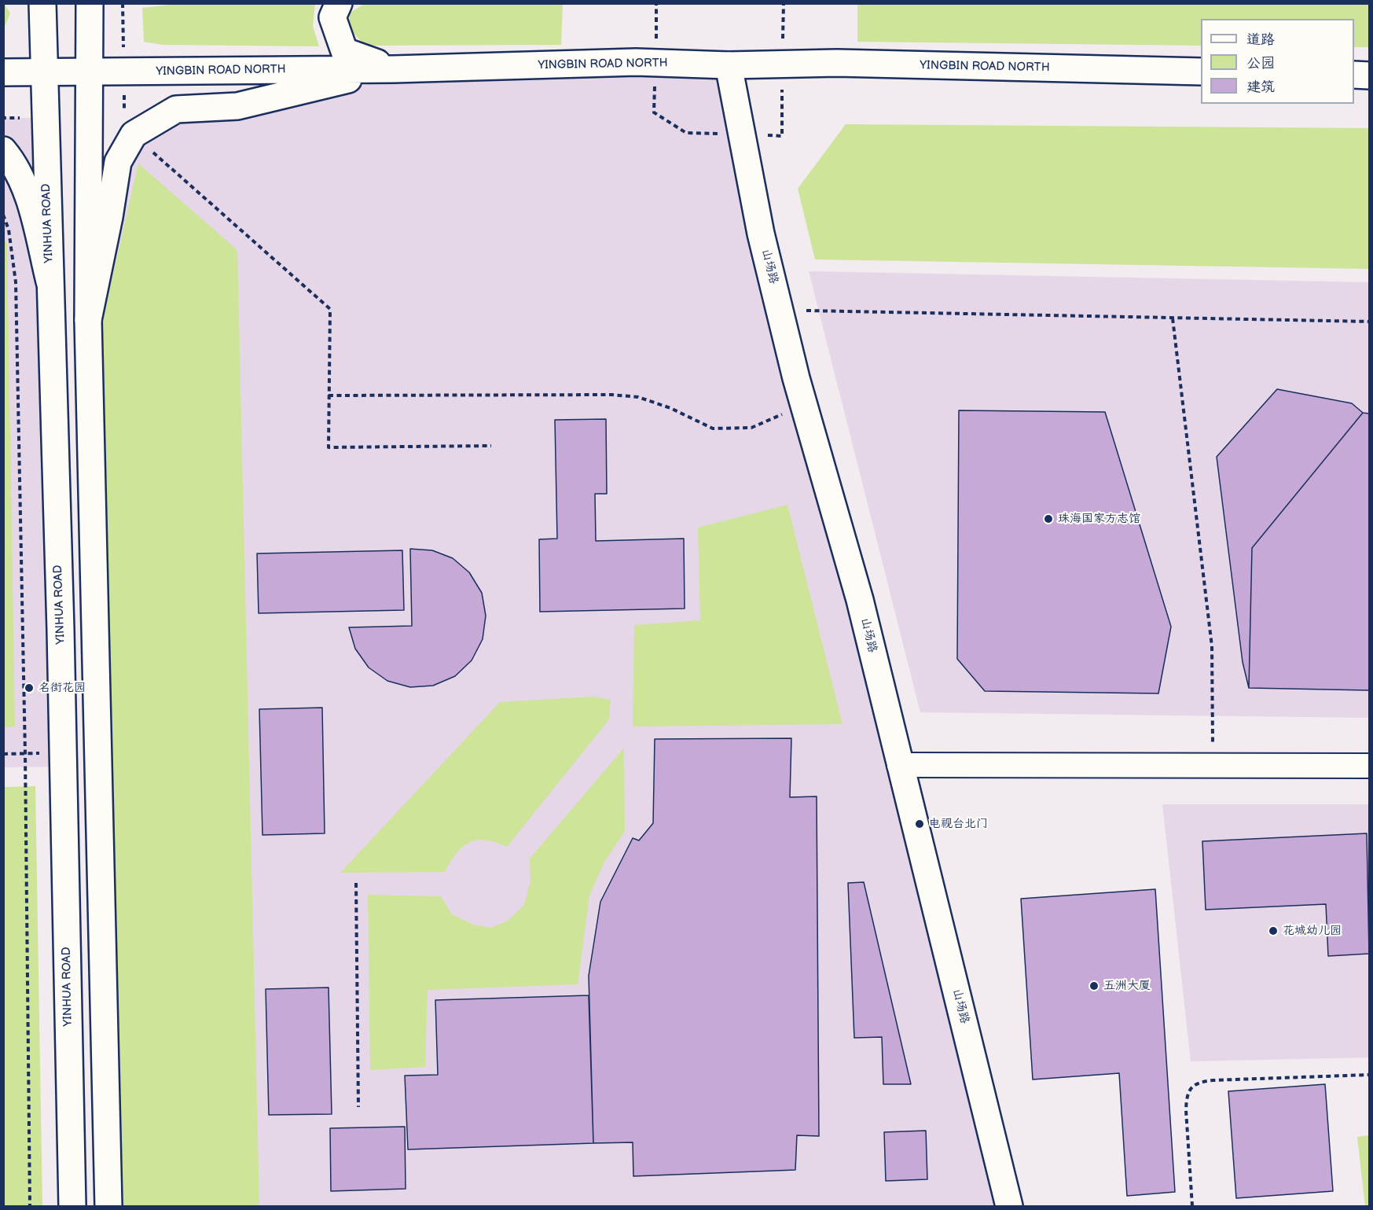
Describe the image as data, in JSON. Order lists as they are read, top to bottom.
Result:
{
  "streets": {
    "main road": ["YINGBIN ROAD NORTH", "YINHUA ROAD", "山场路"]
  },
  "crossings": [
    ["YINGBIN ROAD NORTH", "YINHUA ROAD"],
    ["YINGBIN ROAD NORTH", "山场路"]
  ],
  "places": [
    "珠海国家方志馆",
    "名街花园",
    "电视台北门",
    "花城幼儿园",
    "五洲大厦"
  ],
  "legend": ["道路", "公园", "建筑"]
}
